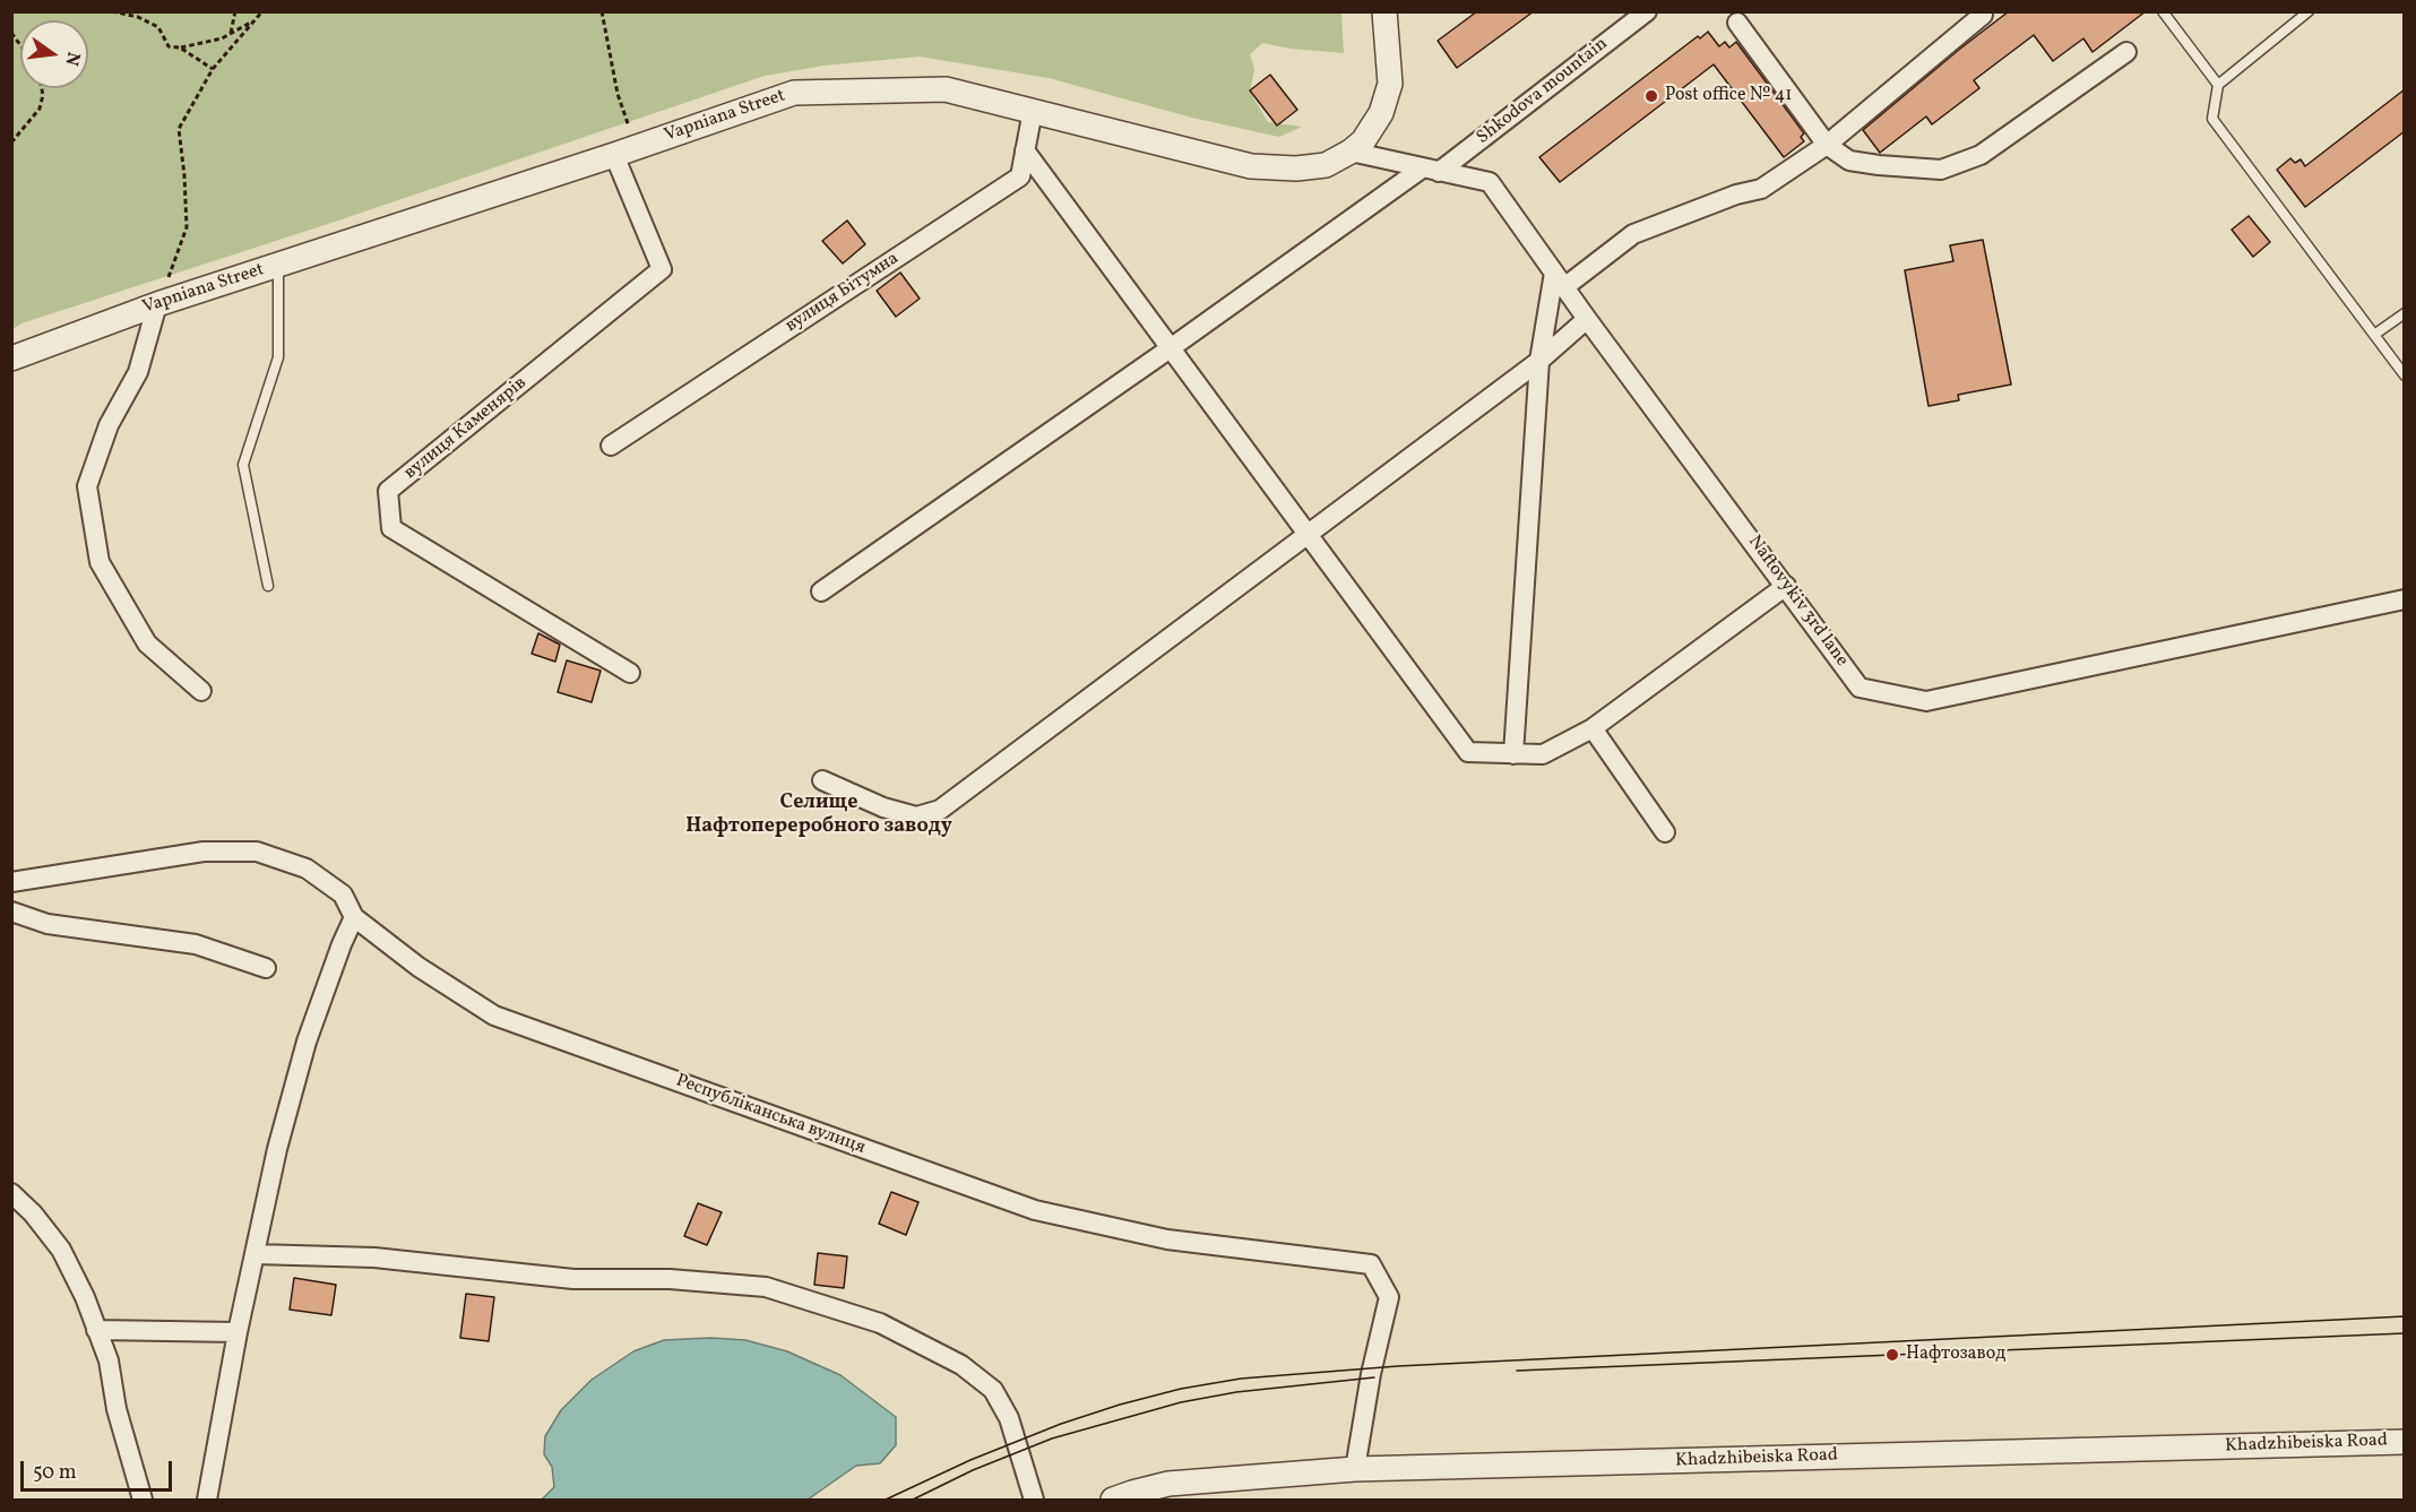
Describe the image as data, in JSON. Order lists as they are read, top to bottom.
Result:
{
  "streets": {
    "street": [
      "Shkodova mountain",
      "Vapniana Street",
      "вулиця Бітумна",
      "вулиця Каменярів",
      "Naftovykiv 3rd lane",
      "Республіканська вулиця",
      "Khadzhibeiska Road"
    ]
  },
  "crossings": [
    ["Shkodova mountain", "Naftovykiv 3rd lane"],
    ["Vapniana Street", "вулиця Бітумна"],
    ["Vapniana Street", "вулиця Каменярів"],
    ["Vapniana Street", "Naftovykiv 3rd lane"],
    ["Республіканська вулиця", "Khadzhibeiska Road"]
  ],
  "districts": ["Селище Нафтопереробного заводу"],
  "places": ["Post office № 41", "Нафтозавод"],
  "scale_bar": "50 m",
  "north": "right"
}
